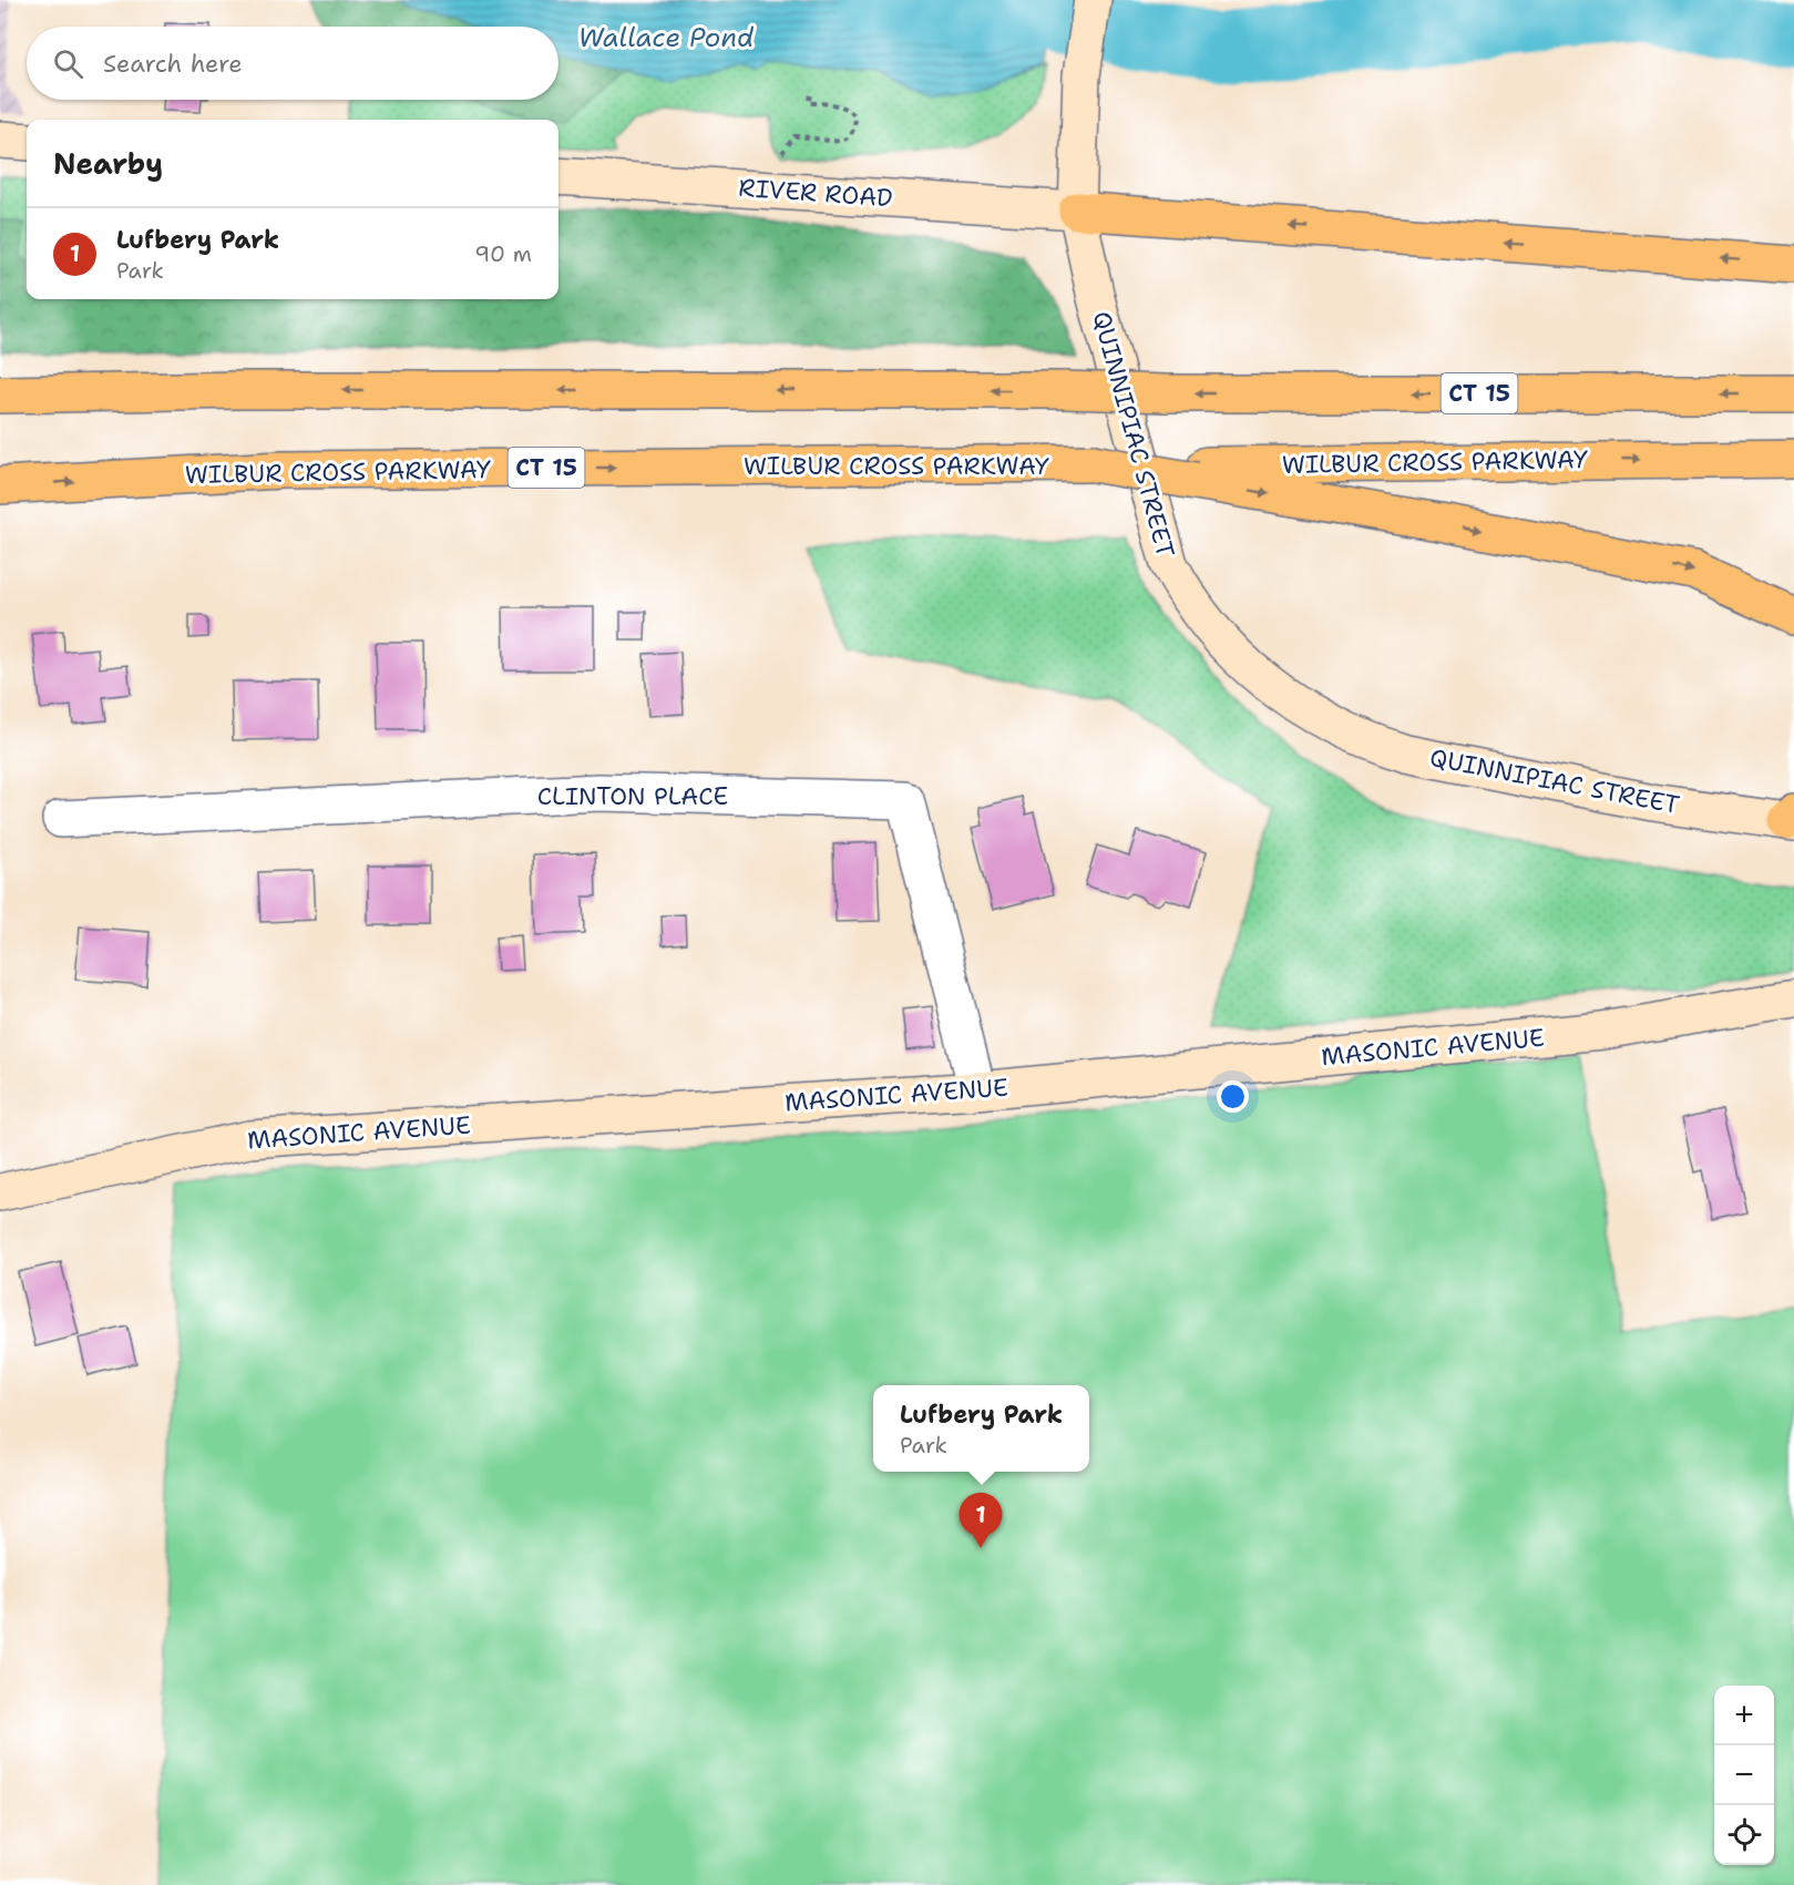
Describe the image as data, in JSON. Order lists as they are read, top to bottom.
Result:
{
  "streets": {
    "highway": ["CT 15", "WILBUR CROSS PARKWAY"],
    "main road": ["RIVER ROAD", "QUINNIPIAC STREET", "MASONIC AVENUE"],
    "street": ["CLINTON PLACE"]
  },
  "crossings": [
    ["RIVER ROAD", "QUINNIPIAC STREET"],
    ["CLINTON PLACE", "MASONIC AVENUE"]
  ],
  "water": ["Wallace Pond"],
  "page": {
    "search": "Search here",
    "heading": "Nearby",
    "list": [
      {
        "mark": "1",
        "name": "Lufbery Park",
        "note": "Park",
        "value": "90 m"
      }
    ],
    "popup": ["Lufbery Park", "Park"],
    "pins": "1",
    "map_buttons": ["+", "−"]
  }
}
